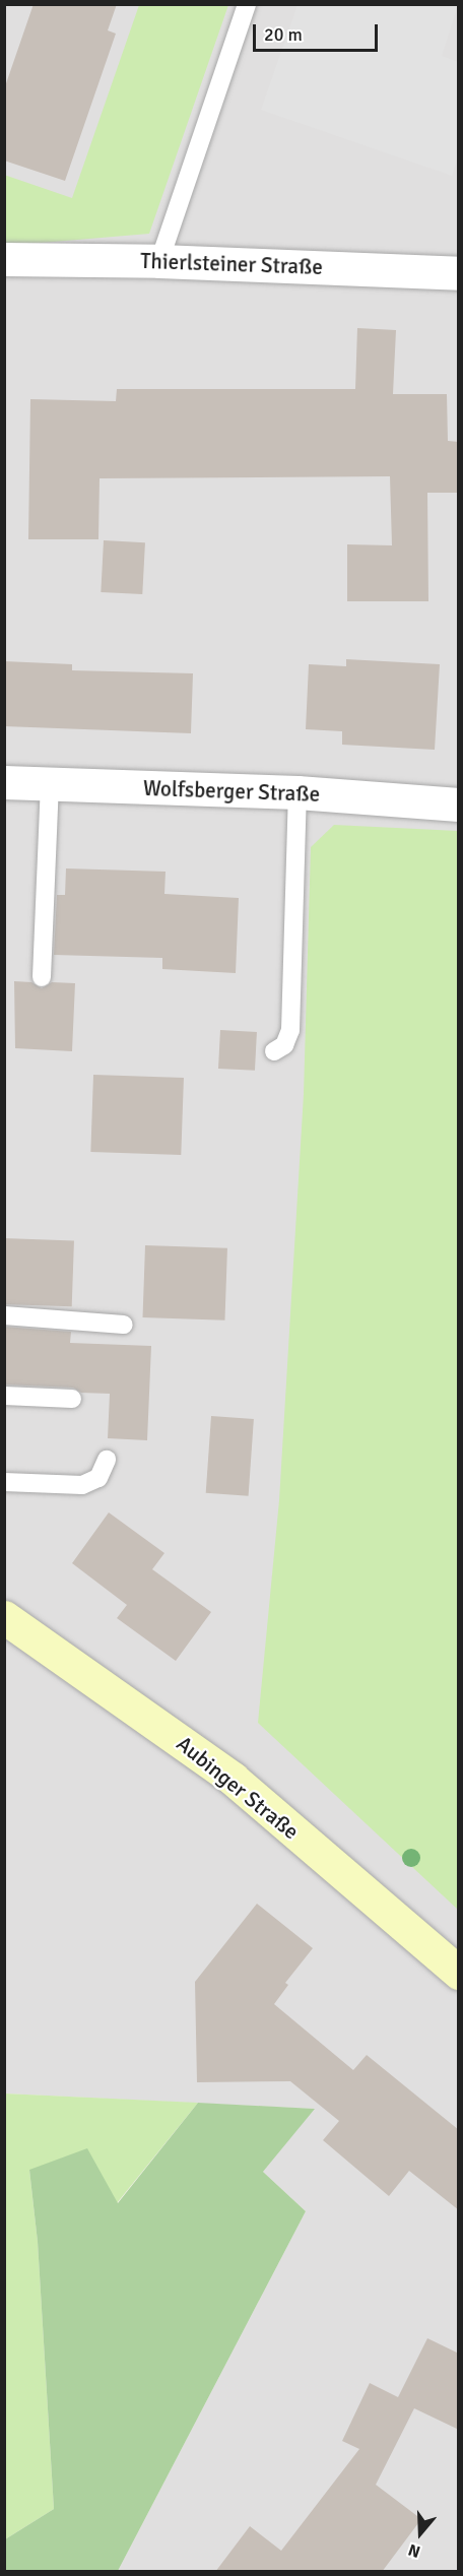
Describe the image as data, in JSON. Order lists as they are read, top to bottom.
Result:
{
  "streets": {
    "main road": ["Aubinger Straße"],
    "street": ["Thierlsteiner Straße", "Wolfsberger Straße"]
  },
  "scale_bar": "20 m",
  "north": "bottom"
}
